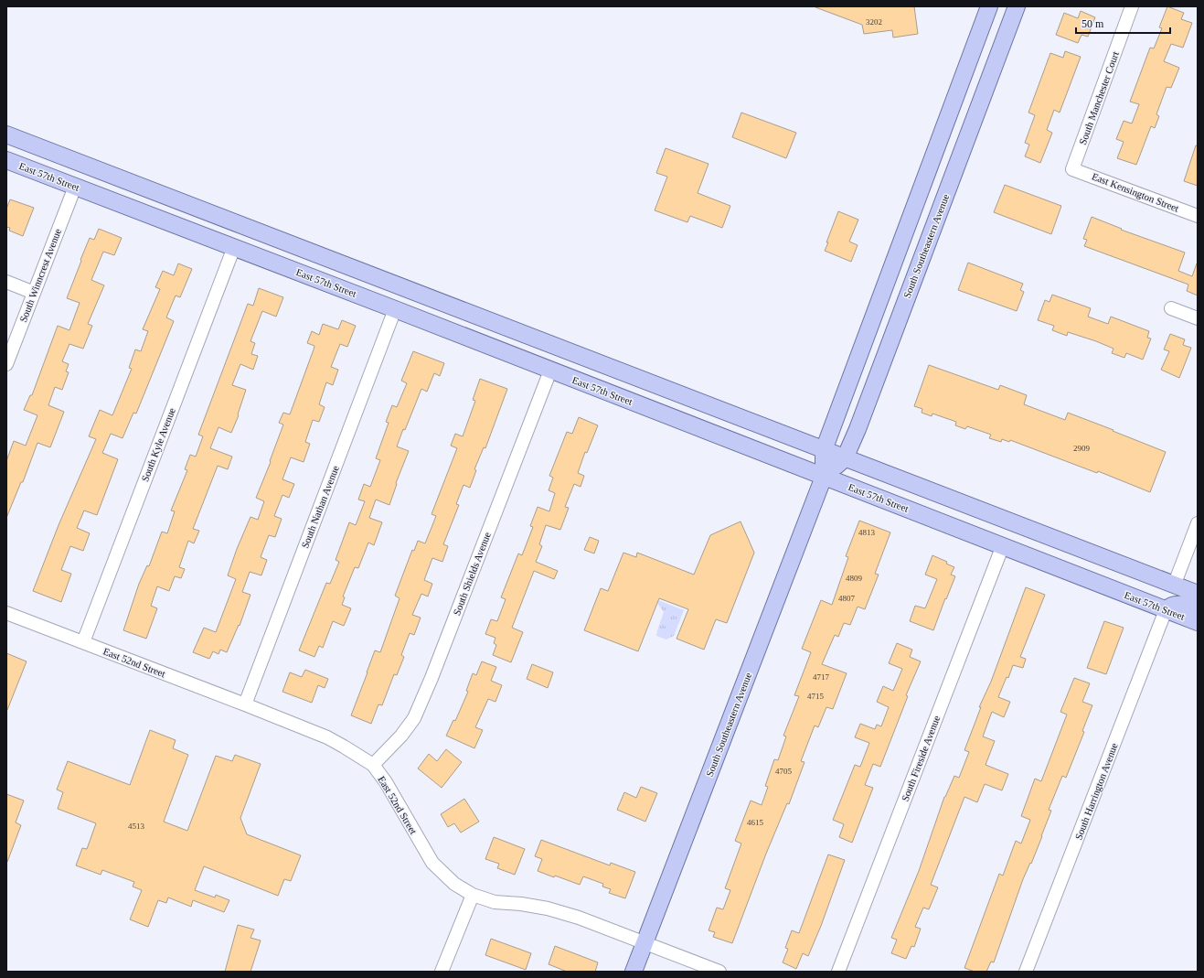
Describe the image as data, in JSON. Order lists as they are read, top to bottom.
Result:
{
  "streets": {
    "main road": ["East 57th Street", "South Southeastern Avenue"],
    "street": [
      "South Manchester Court",
      "East Kensington Street",
      "South Winncrest Avenue",
      "South Kyle Avenue",
      "South Nathan Avenue",
      "South Shields Avenue",
      "East 52nd Street",
      "South Fireside Avenue",
      "South Harrington Avenue"
    ]
  },
  "crossings": [
    ["South Manchester Court", "East Kensington Street"],
    ["East 57th Street", "South Southeastern Avenue"],
    ["East 57th Street", "South Winncrest Avenue"],
    ["East 57th Street", "South Kyle Avenue"],
    ["East 57th Street", "South Nathan Avenue"],
    ["East 57th Street", "South Shields Avenue"],
    ["East 57th Street", "South Fireside Avenue"],
    ["East 57th Street", "South Harrington Avenue"],
    ["South Southeastern Avenue", "East 52nd Street"],
    ["South Kyle Avenue", "East 52nd Street"],
    ["South Nathan Avenue", "East 52nd Street"],
    ["South Shields Avenue", "East 52nd Street"]
  ],
  "house_numbers": [
    "3202",
    "2909",
    "4813",
    "4809",
    "4807",
    "4717",
    "4715",
    "4705",
    "4615",
    "4513"
  ],
  "scale_bar": "50 m"
}
